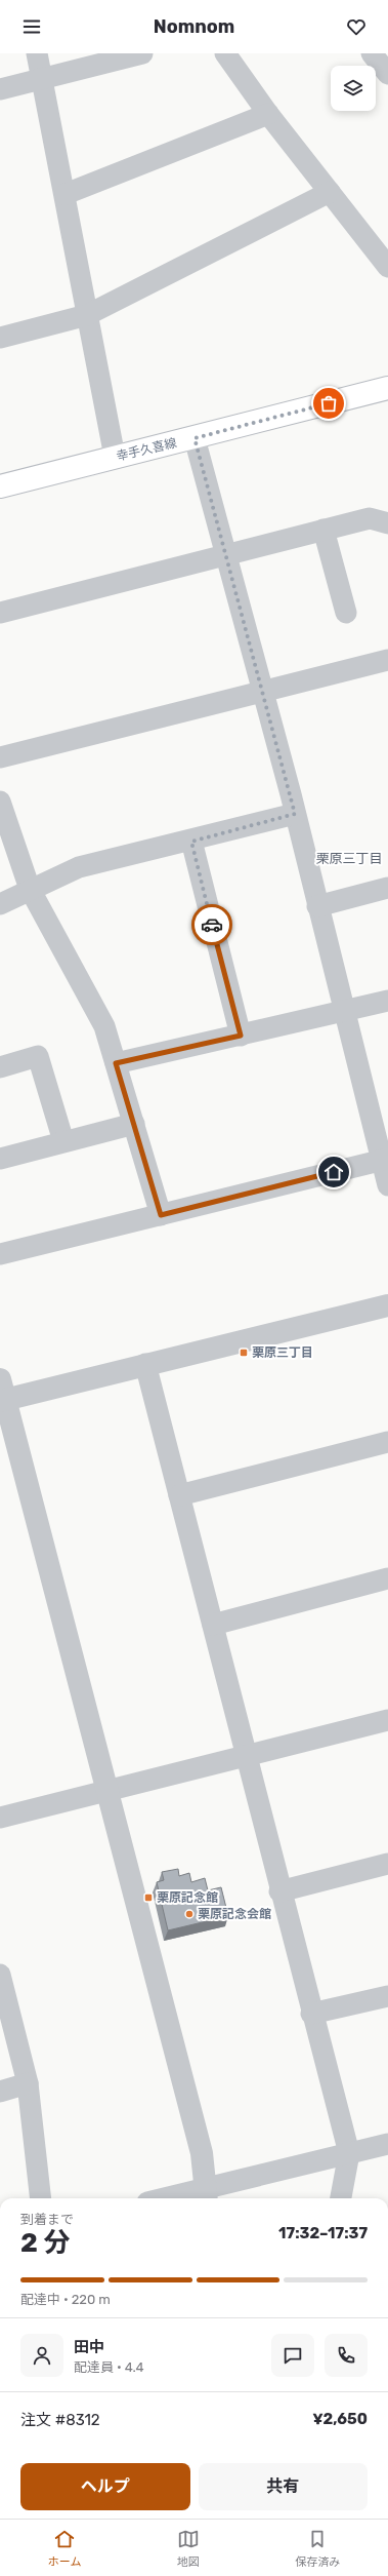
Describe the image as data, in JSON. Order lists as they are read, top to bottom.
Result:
{
  "streets": {
    "main road": ["幸手久喜線"]
  },
  "districts": ["栗原三丁目"],
  "places": {
    "transit": ["栗原三丁目", "栗原記念館"],
    "other": ["栗原記念会館"]
  },
  "page": {
    "header": "Nomnom",
    "heading": ["2 分", "到着まで", "17:32–17:37"],
    "panel": [
      "田中",
      "配達員 · 4.4",
      "注文 #8312",
      "¥2,650"
    ],
    "bar": "配達中 · 220 m",
    "buttons": ["ヘルプ", "共有"],
    "tabs": ["ホーム", "地図", "保存済み"]
  }
}
